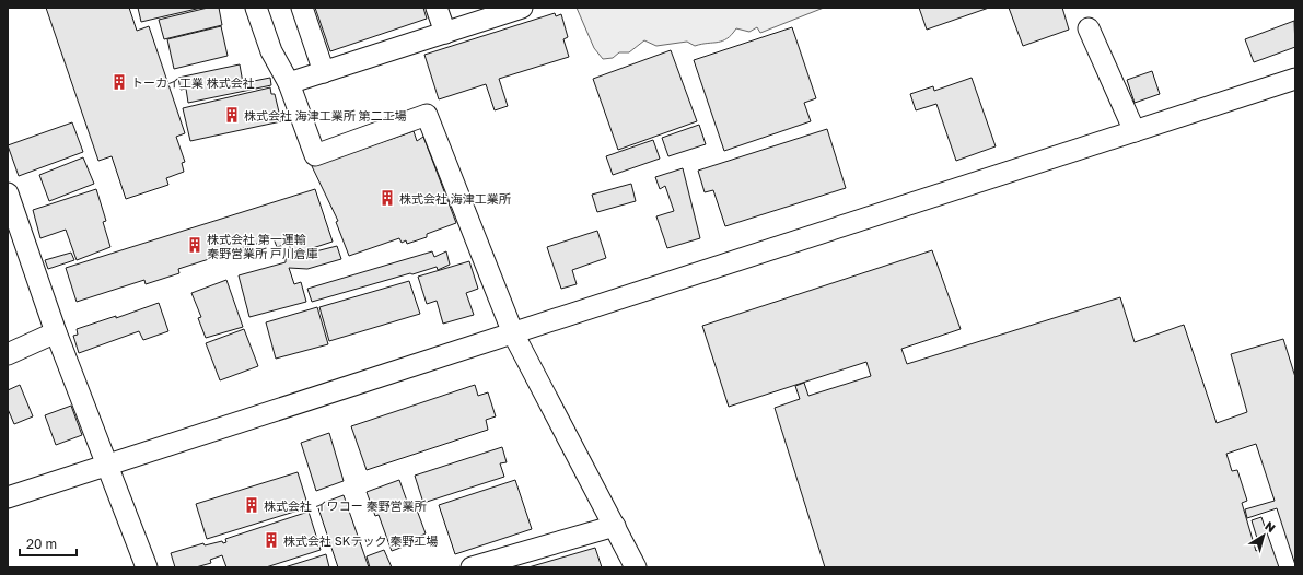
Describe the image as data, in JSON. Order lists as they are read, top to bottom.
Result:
{
  "places": {
    "building": [
      "トーカイ工業 株式会社",
      "株式会社 海津工業所 第二工場",
      "株式会社 海津工業所",
      "株式会社 第一運輸 秦野営業所 戸川倉庫",
      "株式会社 イワコー 秦野営業所",
      "株式会社 SKテック 秦野工場"
    ]
  },
  "scale_bar": "20 m",
  "north": "top right"
}
